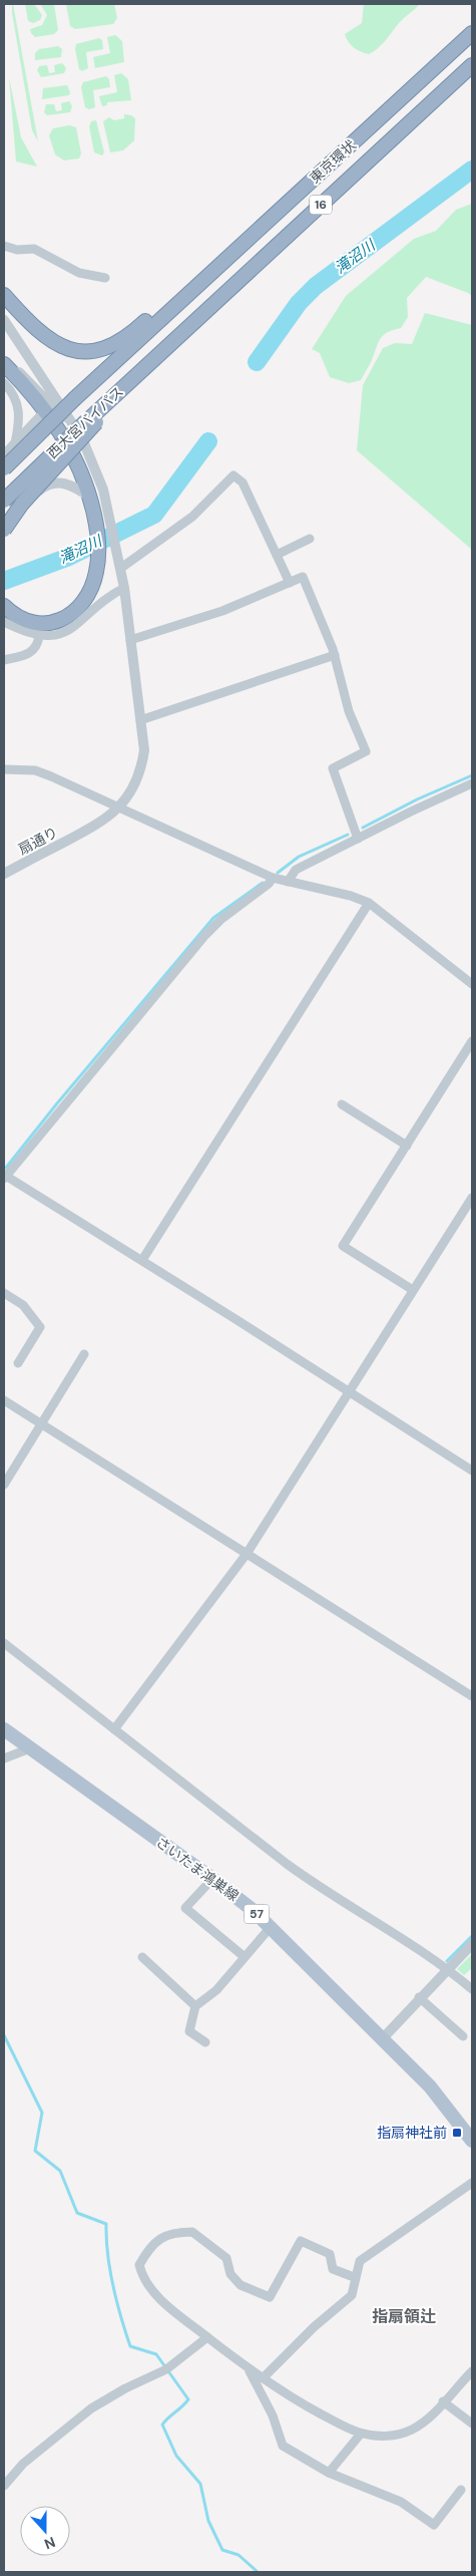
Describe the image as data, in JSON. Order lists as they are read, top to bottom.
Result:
{
  "streets": {
    "highway": ["東京環状", "16", "西大宮バイパス"],
    "main road": ["さいたま鴻巣線", "57"],
    "street": ["扇通り"]
  },
  "crossings": [
    ["東京環状", "西大宮バイパス"]
  ],
  "districts": ["指扇領辻"],
  "water": ["滝沼川"],
  "places": {
    "transit": ["指扇神社前"]
  },
  "north": "bottom"
}
